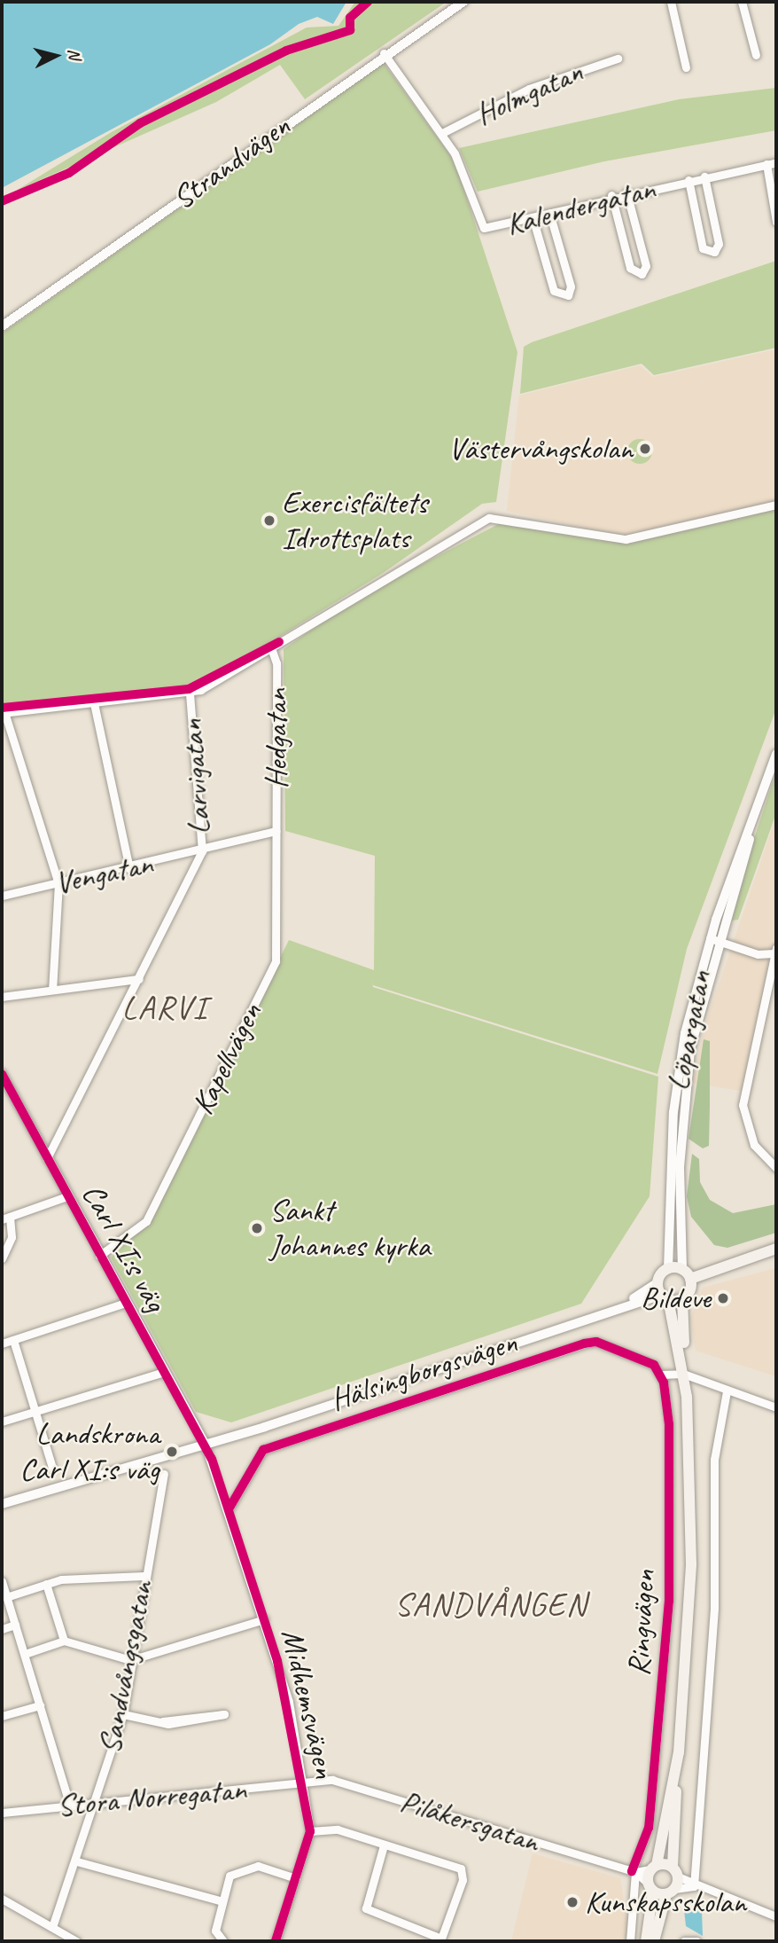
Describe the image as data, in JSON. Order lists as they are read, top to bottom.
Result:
{
  "streets": {
    "main road": ["Ringvägen"],
    "street": [
      "Holmgatan",
      "Strandvägen",
      "Kalendergatan",
      "Hedgatan",
      "Larvigatan",
      "Vengatan",
      "Löpargatan",
      "Kapellvägen",
      "Carl XI:s väg",
      "Hälsingborgsvägen",
      "Sandvångsgatan",
      "Midhemsvägen",
      "Stora Norregatan",
      "Pilåkersgatan"
    ]
  },
  "crossings": [
    ["Holmgatan", "Kalendergatan"],
    ["Strandvägen", "Kalendergatan"],
    ["Hedgatan", "Vengatan"],
    ["Hedgatan", "Kapellvägen"],
    ["Larvigatan", "Vengatan"],
    ["Larvigatan", "Carl XI:s väg"],
    ["Vengatan", "Kapellvägen"],
    ["Löpargatan", "Hälsingborgsvägen"],
    ["Löpargatan", "Ringvägen"],
    ["Kapellvägen", "Carl XI:s väg"],
    ["Carl XI:s väg", "Hälsingborgsvägen"],
    ["Carl XI:s väg", "Midhemsvägen"],
    ["Hälsingborgsvägen", "Ringvägen"],
    ["Hälsingborgsvägen", "Midhemsvägen"],
    ["Ringvägen", "Pilåkersgatan"],
    ["Sandvångsgatan", "Stora Norregatan"],
    ["Midhemsvägen", "Stora Norregatan"],
    ["Midhemsvägen", "Pilåkersgatan"],
    ["Stora Norregatan", "Pilåkersgatan"]
  ],
  "districts": ["LARVI", "SANDVÅNGEN"],
  "places": [
    "Västervångskolan",
    "Exercisfältets Idrottsplats",
    "Sankt Johannes kyrka",
    "Bildeve",
    "Landskrona Carl XI:s väg",
    "Kunskapsskolan"
  ],
  "north": "right"
}
